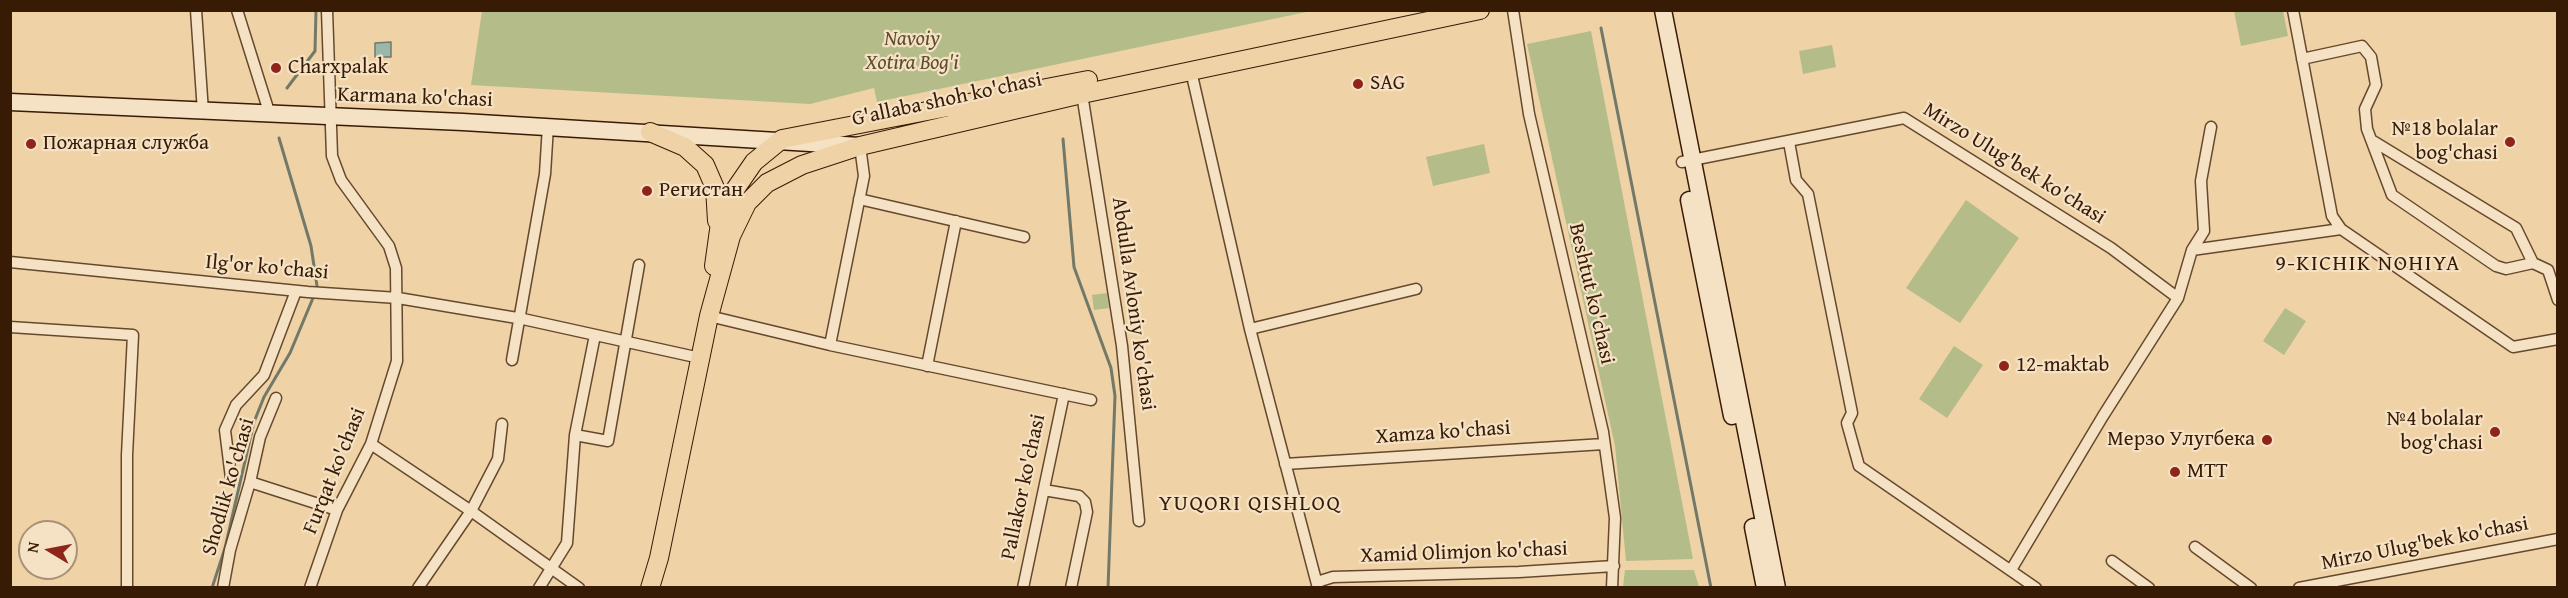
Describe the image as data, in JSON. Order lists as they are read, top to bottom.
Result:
{
  "streets": {
    "main road": ["Karmana ko'chasi", "G'allaba shoh ko'chasi"],
    "street": [
      "Mirzo Ulug'bek ko'chasi",
      "Ilg'or ko'chasi",
      "Beshtut ko'chasi",
      "Abdulla Avloniy ko'chasi",
      "Xamza ko'chasi",
      "Furqat ko'chasi",
      "Shodlik ko'chasi",
      "Pallakor ko'chasi",
      "Xamid Olimjon ko'chasi"
    ]
  },
  "crossings": [
    ["Karmana ko'chasi", "G'allaba shoh ko'chasi"],
    ["Karmana ko'chasi", "Furqat ko'chasi"],
    ["G'allaba shoh ko'chasi", "Abdulla Avloniy ko'chasi"],
    ["Ilg'or ko'chasi", "Furqat ko'chasi"],
    ["Beshtut ko'chasi", "Xamza ko'chasi"],
    ["Beshtut ko'chasi", "Xamid Olimjon ko'chasi"]
  ],
  "districts": ["9-KICHIK NOHIYA", "YUQORI QISHLOQ"],
  "parks": ["Navoiy Xotira Bog'i"],
  "places": [
    "Charxpalak",
    "SAG",
    "№18 bolalar bog'chasi",
    "Пожарная служба",
    "Регистан",
    "12-maktab",
    "№4 bolalar bog'chasi",
    "Мерзо Улугбека",
    "MTT"
  ],
  "north": "left"
}
